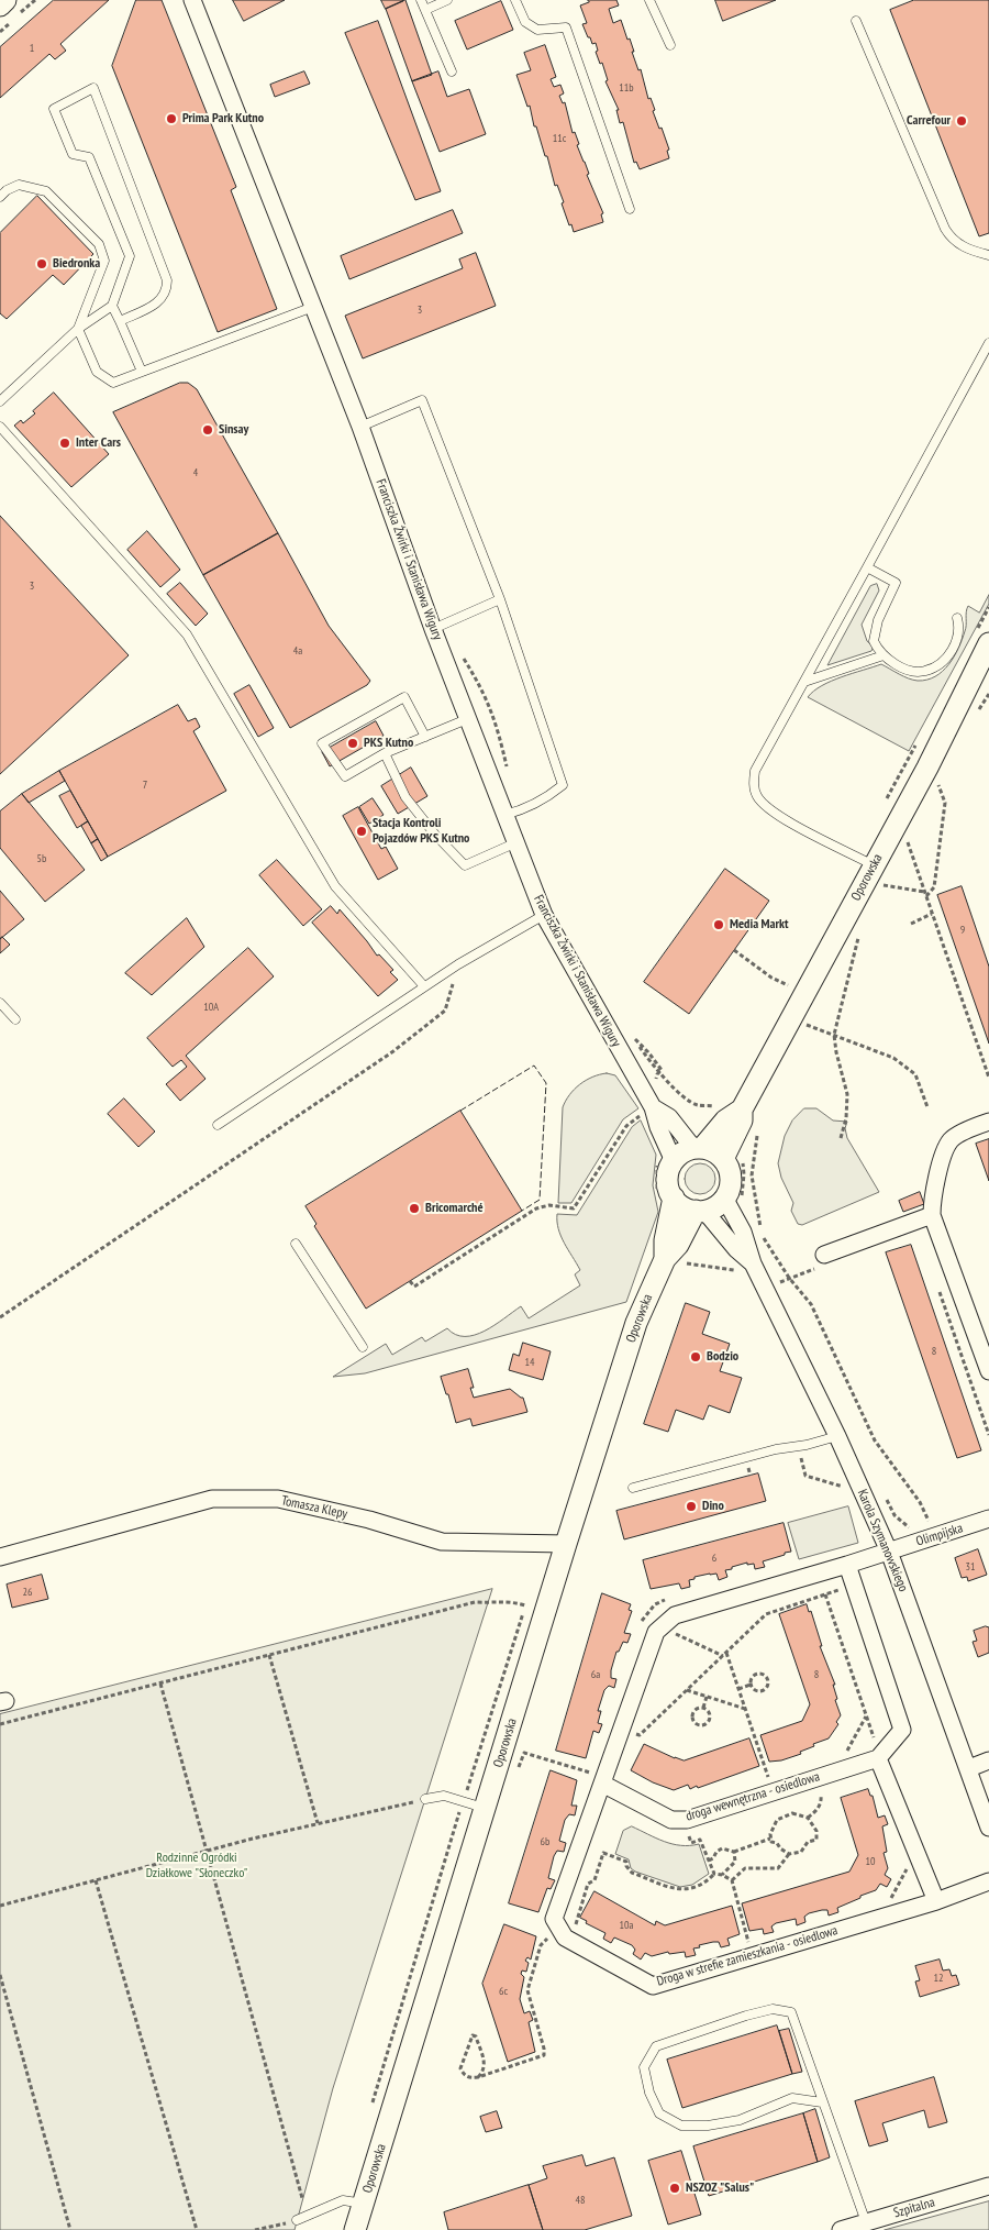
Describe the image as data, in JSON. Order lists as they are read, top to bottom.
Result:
{
  "streets": {
    "street": [
      "Franciszka Żwirki i Stanisława Wigury",
      "Oporowska",
      "Tomasza Klepy",
      "Olimpijska",
      "Karola Szymanowskiego",
      "droga wewnętrzna - osiedlowa",
      "Droga w strefie zamieszkania - osiedlowa",
      "Szpitalna"
    ]
  },
  "crossings": [
    ["Franciszka Żwirki i Stanisława Wigury", "Oporowska"],
    ["Franciszka Żwirki i Stanisława Wigury", "Karola Szymanowskiego"],
    ["Oporowska", "Tomasza Klepy"],
    ["Oporowska", "Karola Szymanowskiego"],
    ["Olimpijska", "Karola Szymanowskiego"],
    ["Olimpijska", "Droga w strefie zamieszkania - osiedlowa"],
    ["droga wewnętrzna - osiedlowa", "Droga w strefie zamieszkania - osiedlowa"]
  ],
  "parks": ["Rodzinne Ogródki Działkowe \"Słoneczko\""],
  "places": [
    "Prima Park Kutno",
    "Carrefour",
    "Biedronka",
    "Sinsay",
    "Inter Cars",
    "PKS Kutno",
    "Stacja Kontroli Pojazdów PKS Kutno",
    "Media Markt",
    "Bricomarché",
    "Bodzio",
    "Dino",
    "NSZOZ \"Salus\""
  ],
  "house_numbers": [
    "1",
    "11b",
    "11c",
    "3",
    "4",
    "3",
    "4a",
    "7",
    "5b",
    "9",
    "10A",
    "8",
    "14",
    "6",
    "31",
    "26",
    "6a",
    "8",
    "6b",
    "10",
    "10a",
    "12",
    "6c",
    "48"
  ]
}
